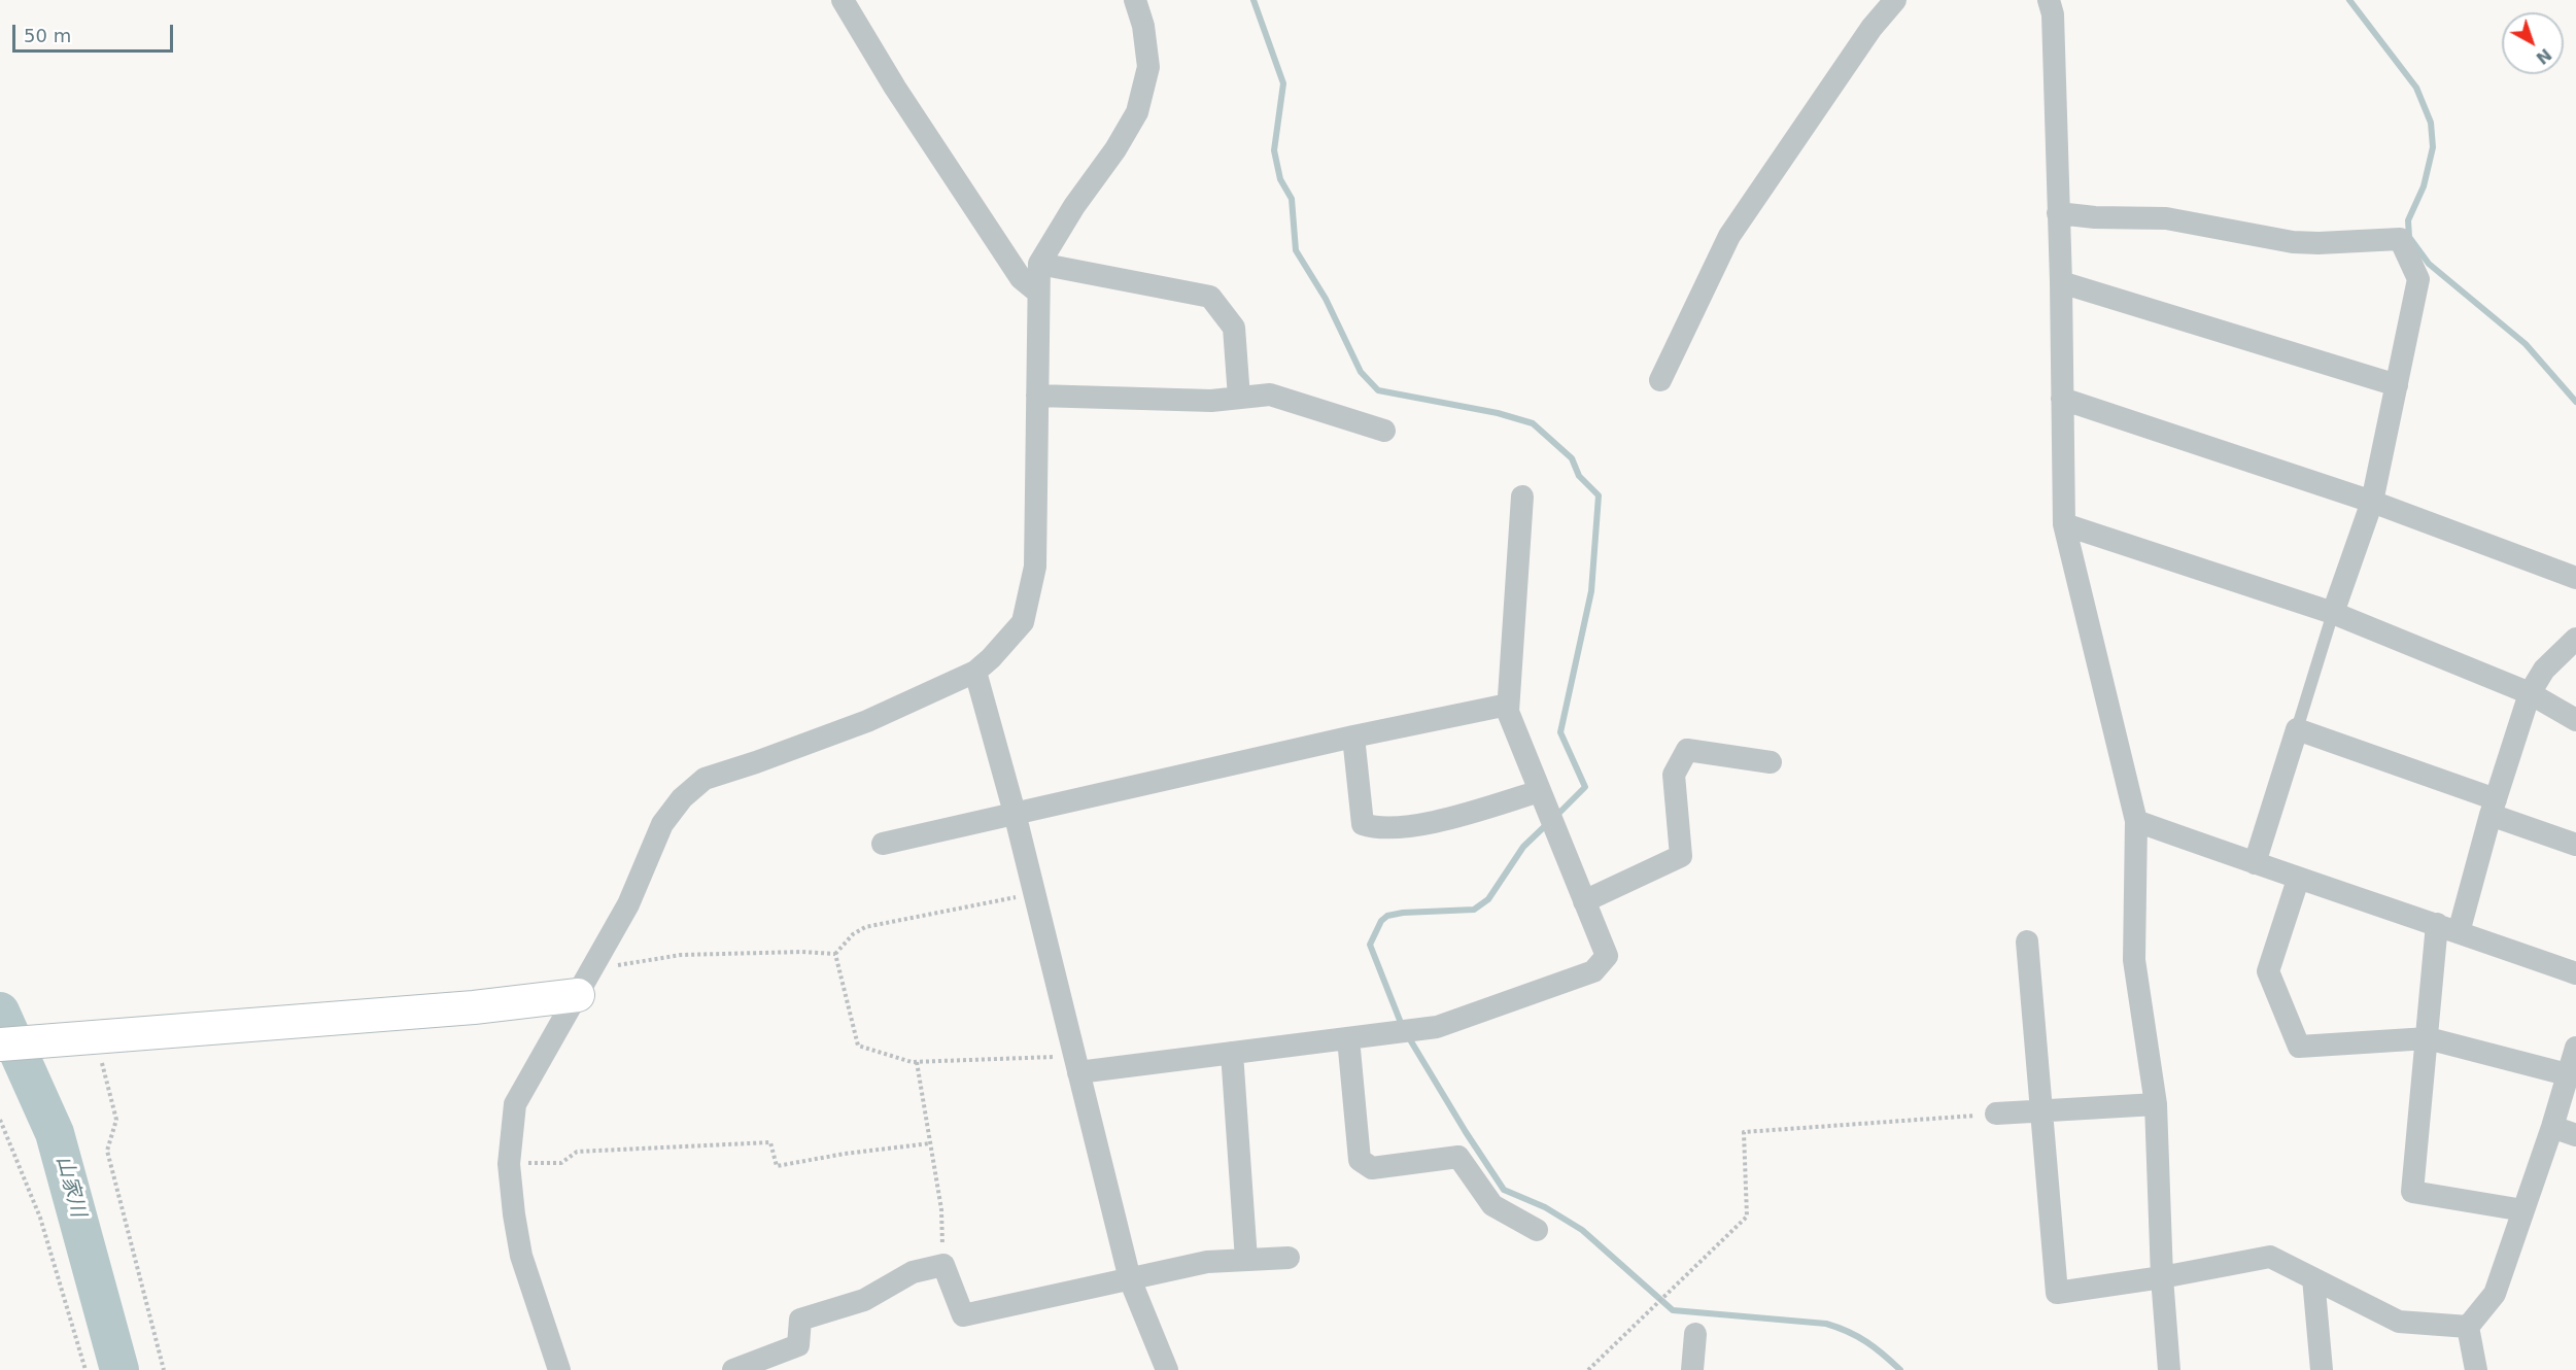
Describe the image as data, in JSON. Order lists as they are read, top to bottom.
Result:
{
  "water": ["山家川"],
  "scale_bar": "50 m",
  "north": "bottom right"
}
